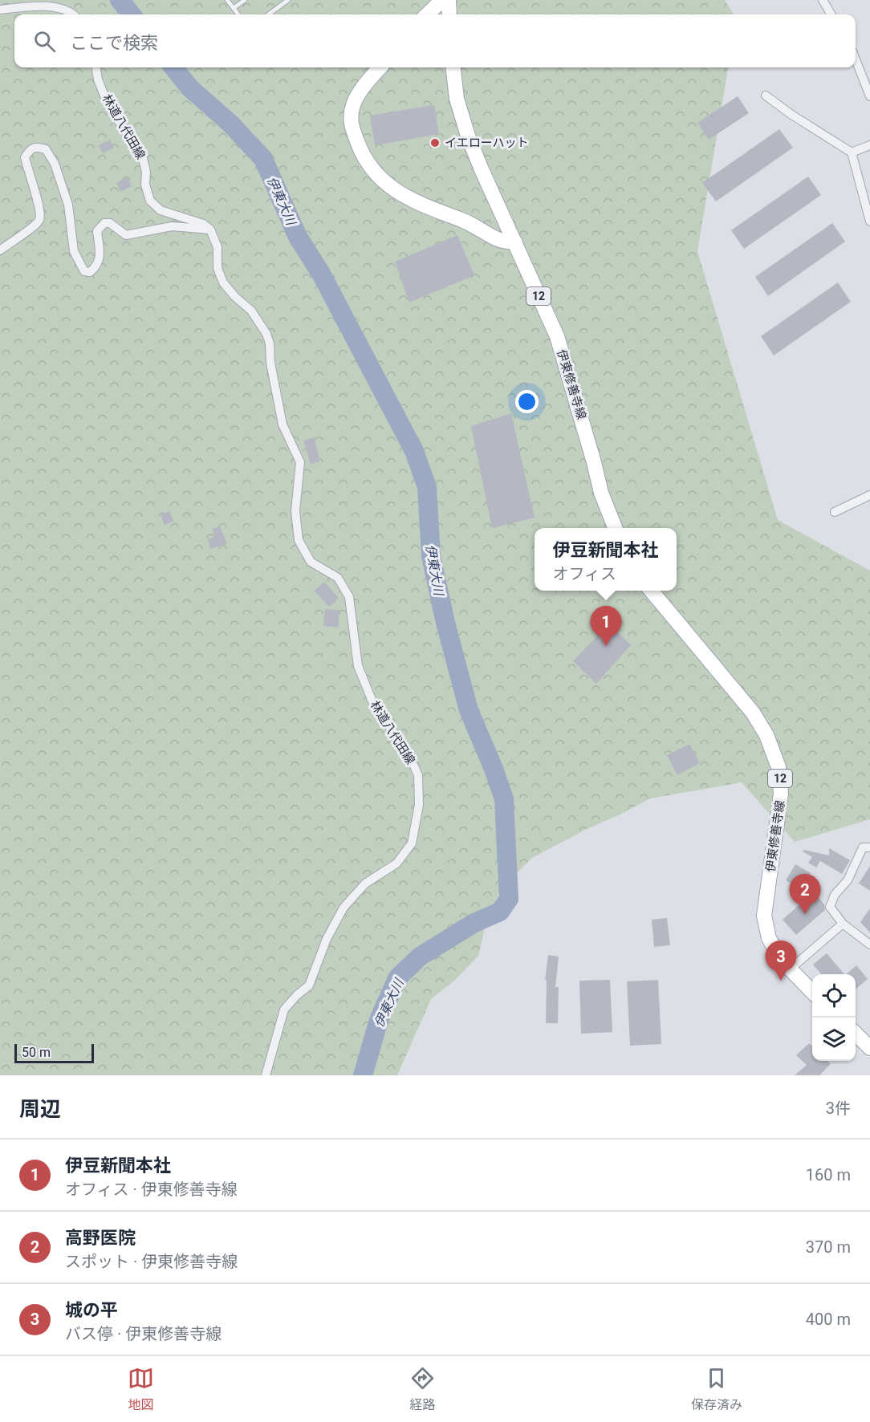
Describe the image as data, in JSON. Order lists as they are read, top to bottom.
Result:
{
  "streets": {
    "main road": ["12", "伊東修善寺線"],
    "street": ["林道八代田線"]
  },
  "water": ["伊東大川"],
  "places": ["イエローハット"],
  "scale_bar": "50 m",
  "page": {
    "search": "ここで検索",
    "popup": ["伊豆新聞本社", "オフィス"],
    "pins": ["1", "2", "3"],
    "scale": "50 m",
    "heading": ["周辺", "3件"],
    "list": [
      {
        "mark": "1",
        "name": "伊豆新聞本社",
        "note": "オフィス · 伊東修善寺線",
        "value": "160 m"
      },
      {
        "mark": "2",
        "name": "高野医院",
        "note": "スポット · 伊東修善寺線",
        "value": "370 m"
      },
      {
        "mark": "3",
        "name": "城の平",
        "note": "バス停 · 伊東修善寺線",
        "value": "400 m"
      }
    ],
    "nav": ["地図", "経路", "保存済み"]
  }
}
